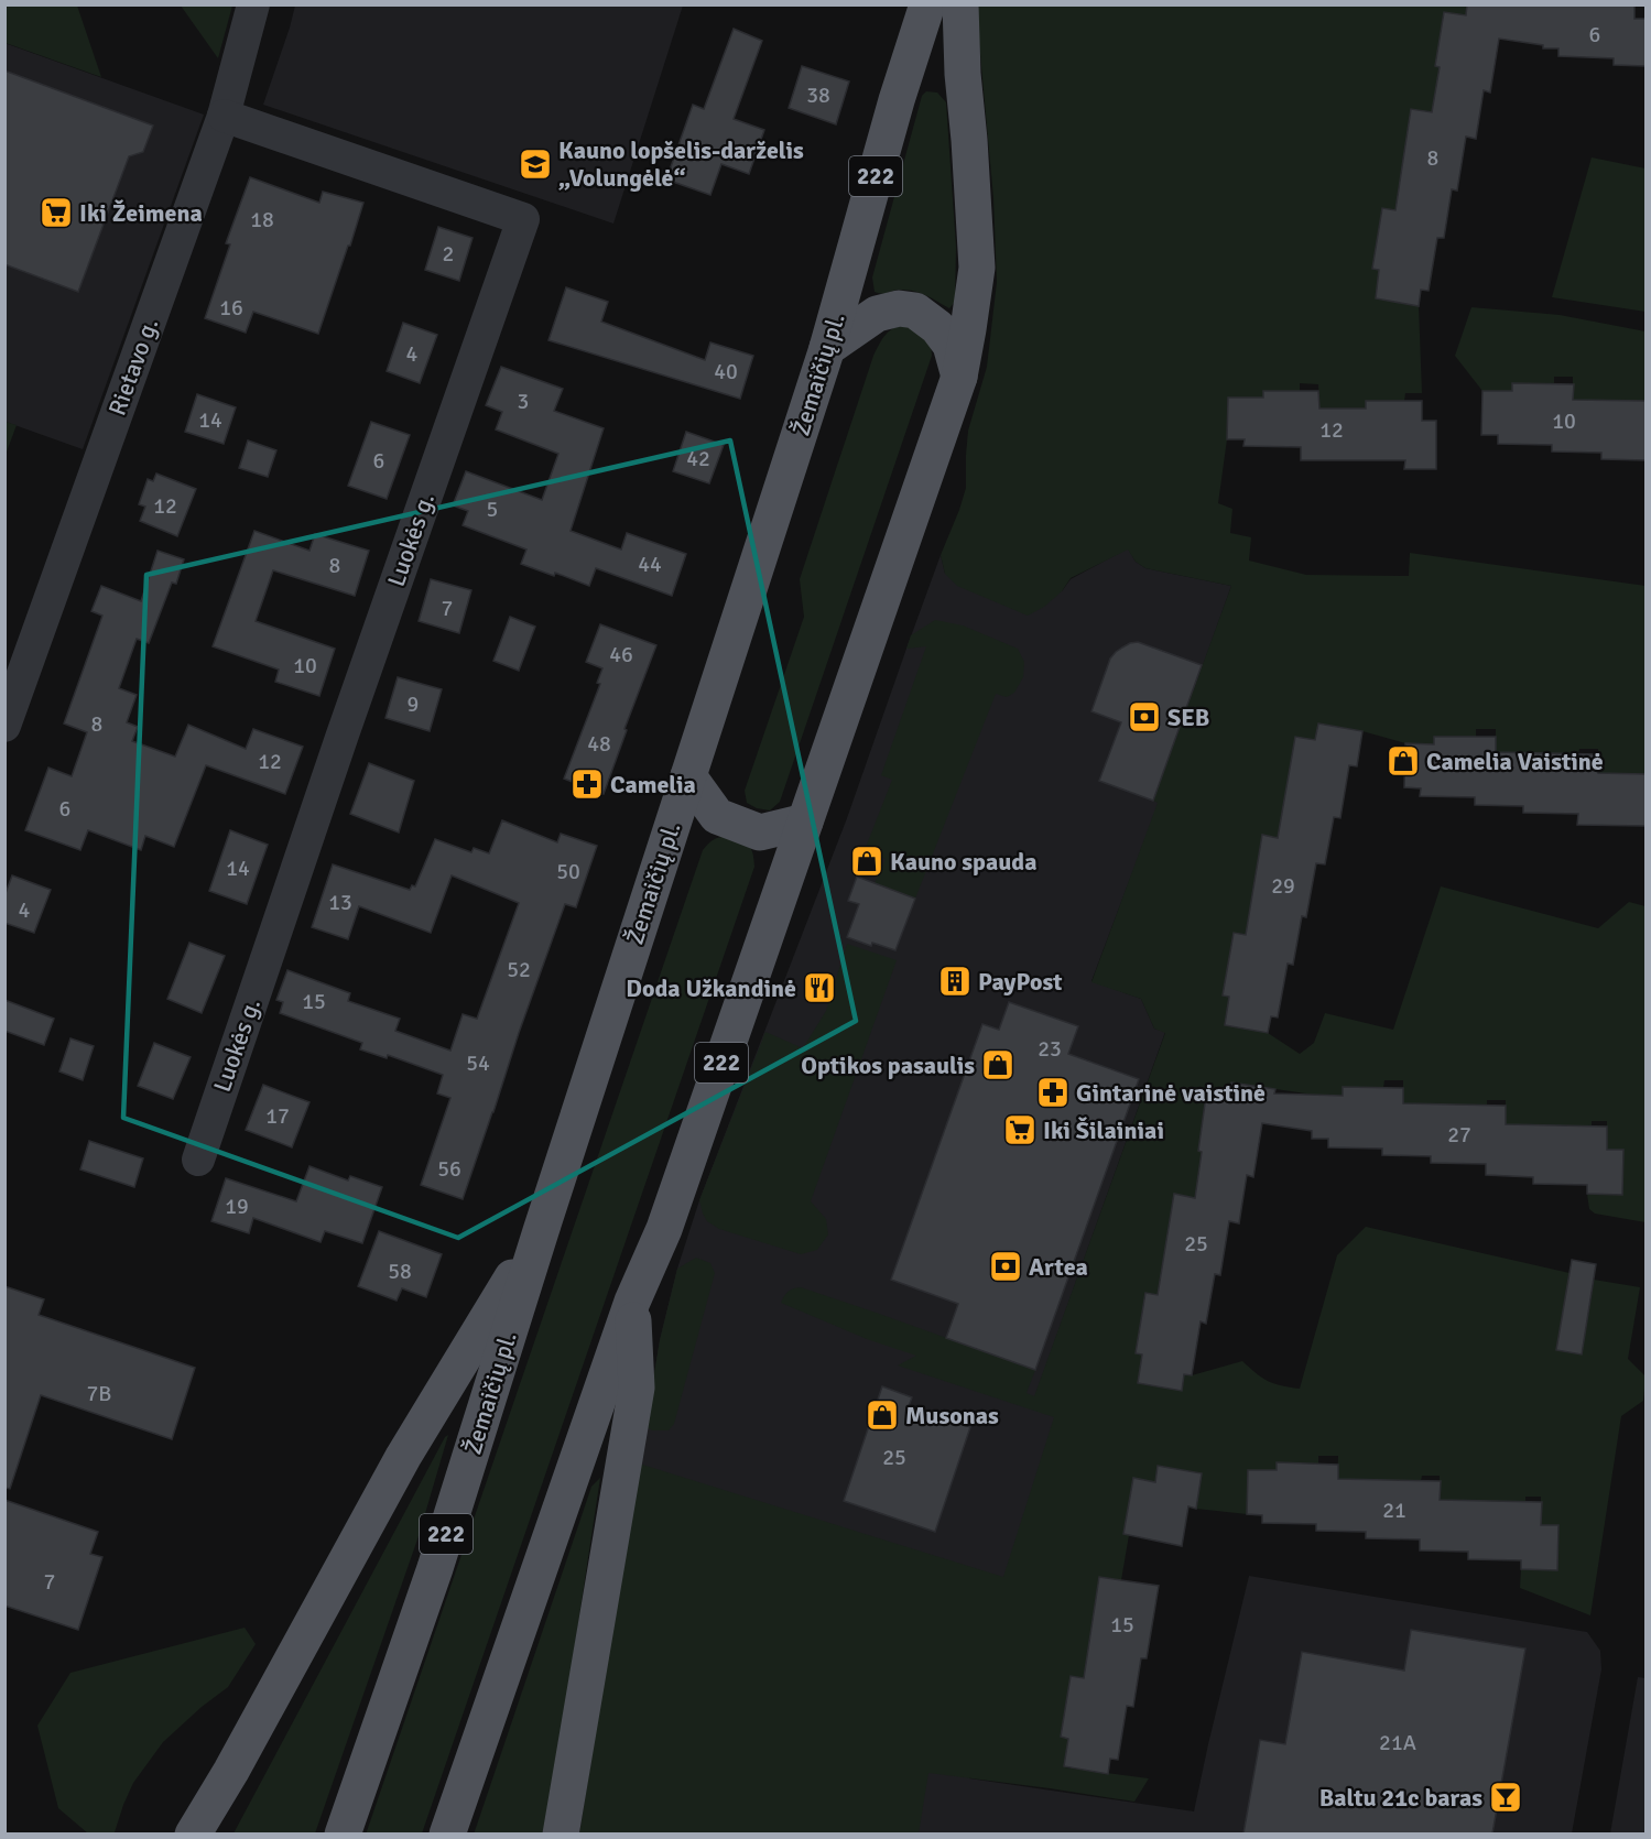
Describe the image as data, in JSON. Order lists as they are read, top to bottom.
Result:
{
  "streets": {
    "main road": ["222", "Žemaičių pl."],
    "street": ["Rietavo g.", "Luokės g."]
  },
  "crossings": [
    ["Rietavo g.", "Luokės g."]
  ],
  "places": {
    "school or university": ["Kauno lopšelis-darželis „Volungėlė“"],
    "supermarket": ["Iki Žeimena", "Iki Šilainiai"],
    "bank": ["SEB", "Artea"],
    "shop": [
      "Camelia Vaistinė",
      "Kauno spauda",
      "Optikos pasaulis",
      "Musonas"
    ],
    "pharmacy": ["Camelia", "Gintarinė vaistinė"],
    "building": ["PayPost"],
    "restaurant": ["Doda Užkandinė"],
    "bar": ["Baltu 21c baras"]
  },
  "house_numbers": [
    "6",
    "38",
    "8",
    "18",
    "2",
    "16",
    "4",
    "40",
    "3",
    "14",
    "10",
    "12",
    "42",
    "6",
    "12",
    "5",
    "44",
    "8",
    "7",
    "46",
    "10",
    "9",
    "8",
    "48",
    "12",
    "6",
    "14",
    "50",
    "29",
    "13",
    "4",
    "52",
    "15",
    "23",
    "54",
    "17",
    "27",
    "56",
    "19",
    "25",
    "58",
    "7B",
    "25",
    "21",
    "7",
    "15",
    "21A"
  ]
}
